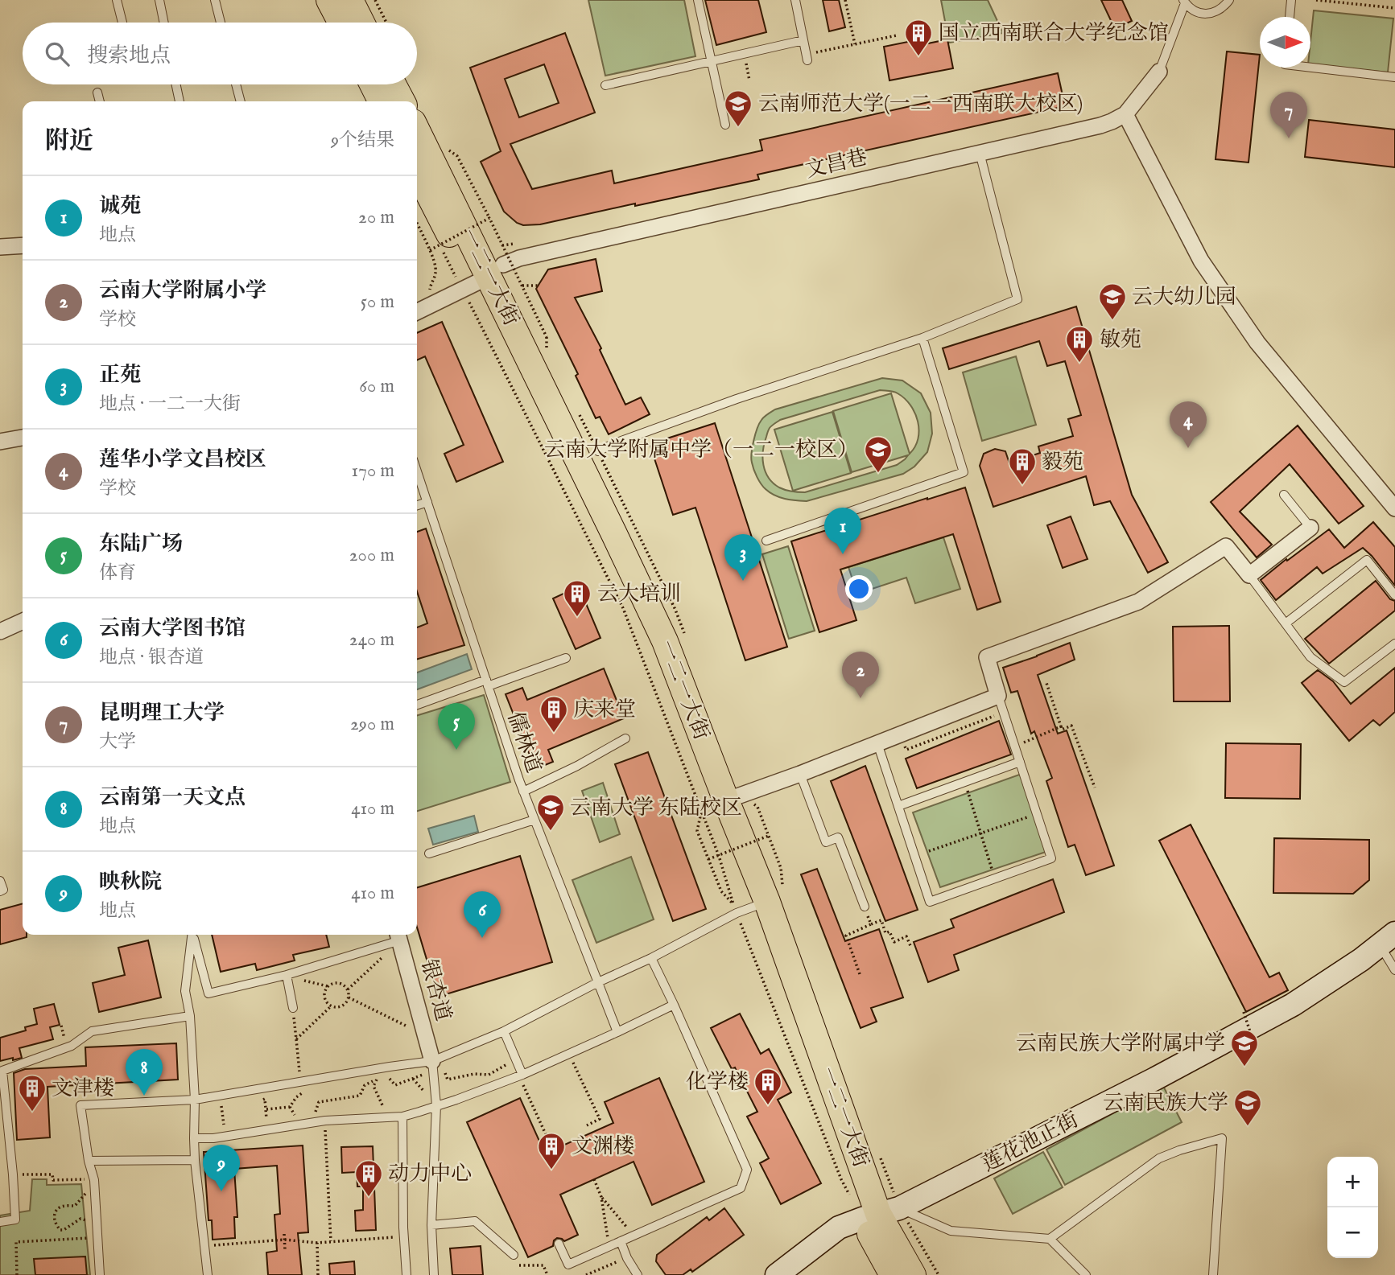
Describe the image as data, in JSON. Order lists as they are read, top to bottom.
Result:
{
  "streets": {
    "main road": ["一二一大街", "莲花池正街"],
    "street": ["文昌巷", "银杏道"],
    "lane": ["儒林道"]
  },
  "crossings": [
    ["文昌巷", "一二一大街"],
    ["一二一大街", "莲花池正街"]
  ],
  "places": {
    "building": [
      "国立西南联合大学纪念馆",
      "敏苑",
      "毅苑",
      "云大培训",
      "庆来堂",
      "化学楼",
      "文津楼",
      "文渊楼",
      "动力中心"
    ],
    "school or university": [
      "云南师范大学(一二一西南联大校区)",
      "云大幼儿园",
      "云南大学附属中学（一二一校区）",
      "云南大学 东陆校区",
      "云南民族大学附属中学",
      "云南民族大学"
    ]
  },
  "north": "right",
  "page": {
    "search": "搜索地点",
    "pins": [
      "7",
      "4",
      "1",
      "3",
      "2",
      "5",
      "6",
      "8",
      "9"
    ],
    "heading": ["附近", "9个结果"],
    "list": [
      {
        "mark": "1",
        "name": "诚苑",
        "note": "地点",
        "value": "20 m"
      },
      {
        "mark": "2",
        "name": "云南大学附属小学",
        "note": "学校",
        "value": "50 m"
      },
      {
        "mark": "3",
        "name": "正苑",
        "note": "地点 · 一二一大街",
        "value": "60 m"
      },
      {
        "mark": "4",
        "name": "莲华小学文昌校区",
        "note": "学校",
        "value": "170 m"
      },
      {
        "mark": "5",
        "name": "东陆广场",
        "note": "体育",
        "value": "200 m"
      },
      {
        "mark": "6",
        "name": "云南大学图书馆",
        "note": "地点 · 银杏道",
        "value": "240 m"
      },
      {
        "mark": "7",
        "name": "昆明理工大学",
        "note": "大学",
        "value": "290 m"
      },
      {
        "mark": "8",
        "name": "云南第一天文点",
        "note": "地点",
        "value": "410 m"
      },
      {
        "mark": "9",
        "name": "映秋院",
        "note": "地点",
        "value": "410 m"
      }
    ],
    "map_buttons": ["+", "−"]
  }
}
